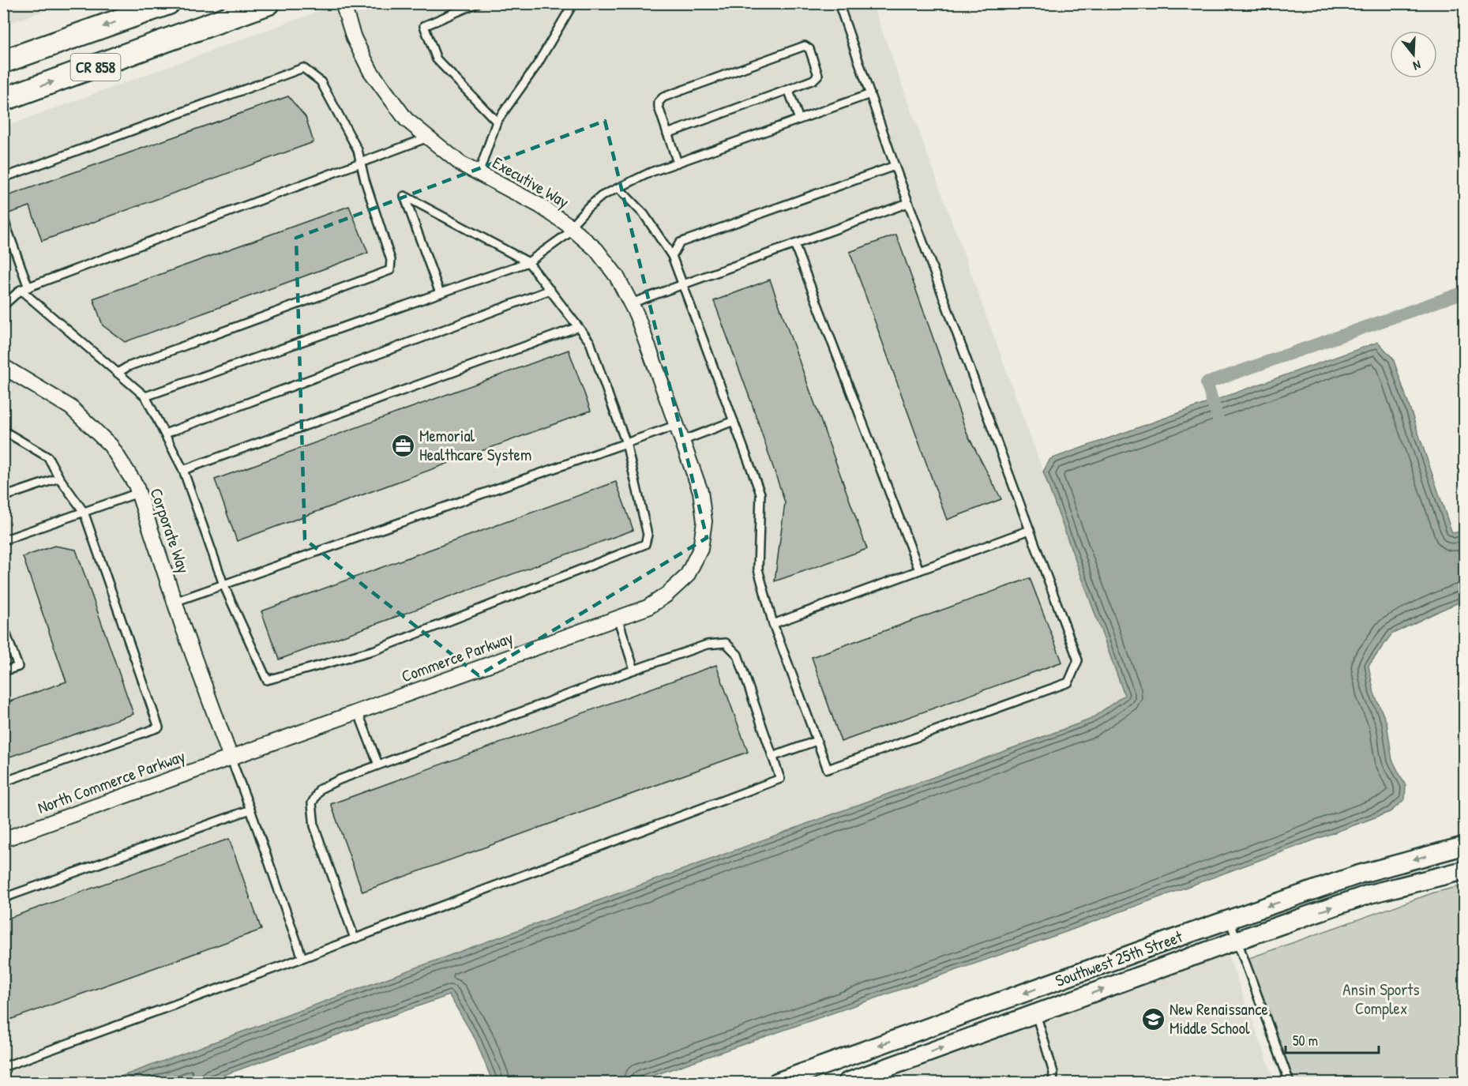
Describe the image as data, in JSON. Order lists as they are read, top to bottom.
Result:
{
  "streets": {
    "main road": ["CR 858"],
    "street": [
      "Executive Way",
      "Corporate Way",
      "Commerce Parkway",
      "North Commerce Parkway",
      "Southwest 25th Street"
    ]
  },
  "crossings": [
    ["Executive Way", "Commerce Parkway"],
    ["Corporate Way", "Commerce Parkway"],
    ["Corporate Way", "North Commerce Parkway"],
    ["Commerce Parkway", "North Commerce Parkway"]
  ],
  "parks": ["Ansin Sports Complex"],
  "places": {
    "office": ["Memorial Healthcare System"],
    "school or university": ["New Renaissance Middle School"]
  },
  "scale_bar": "50 m",
  "north": "bottom"
}
